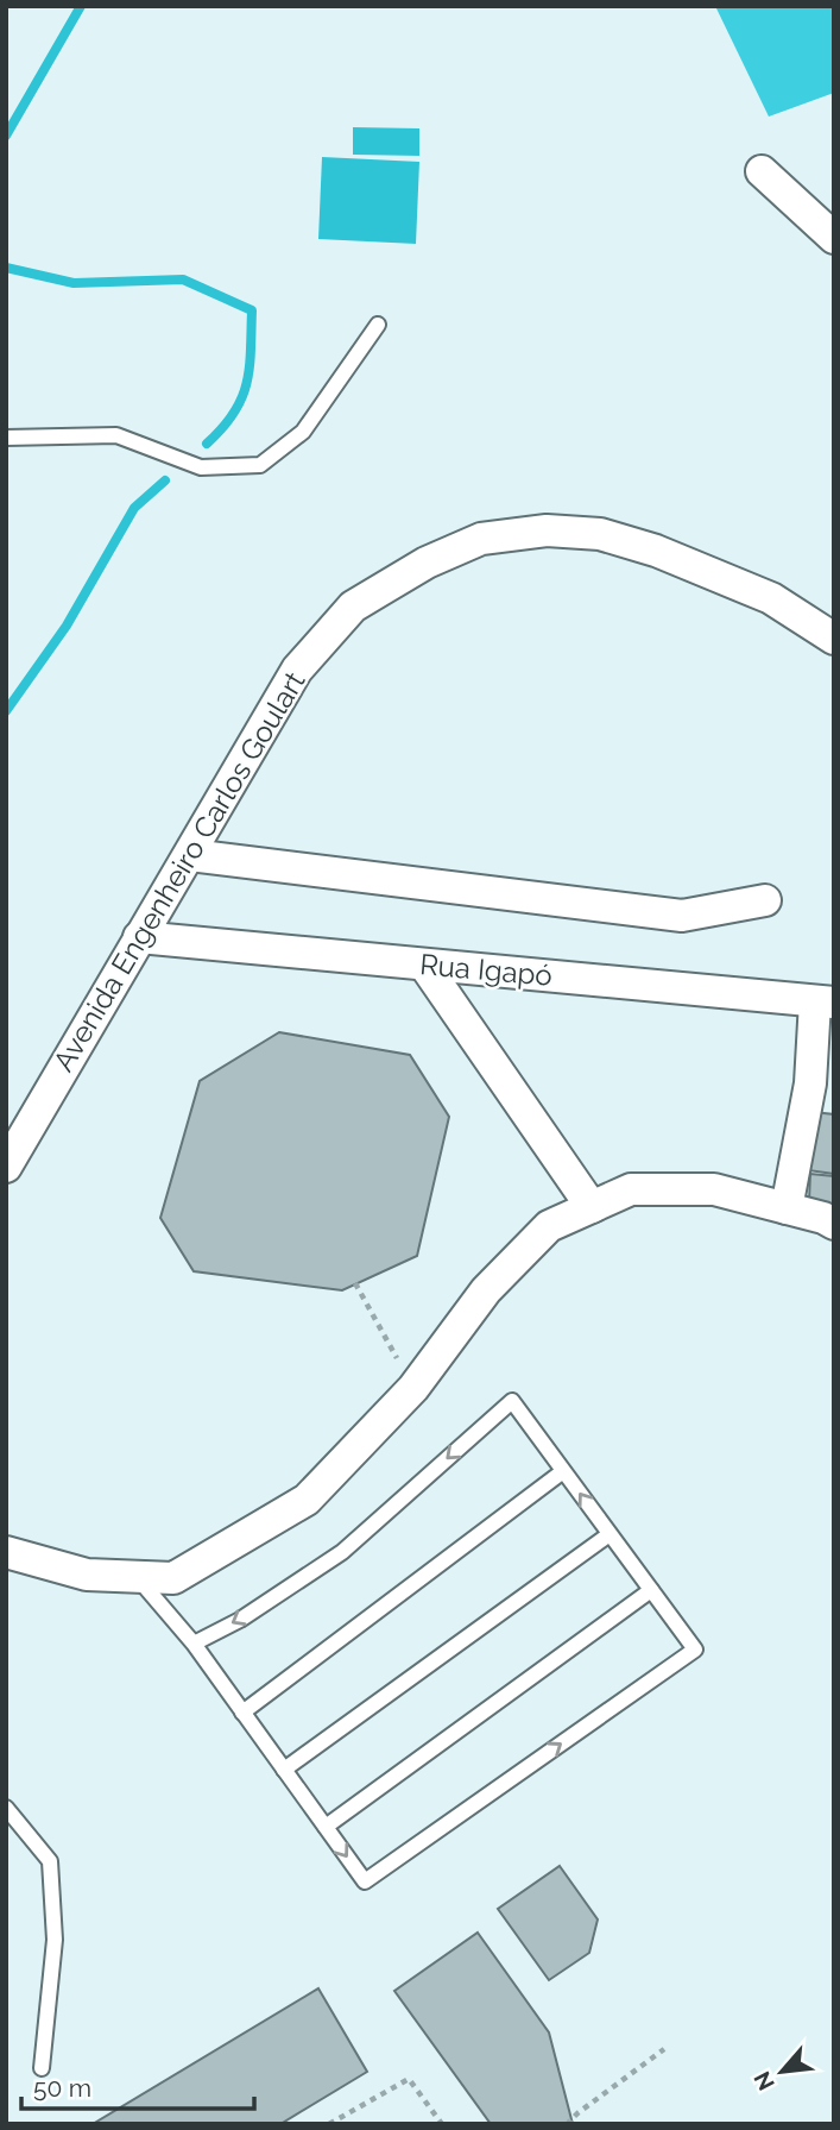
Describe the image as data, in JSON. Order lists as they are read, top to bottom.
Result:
{
  "streets": {
    "street": ["Avenida Engenheiro Carlos Goulart", "Rua Igapó"]
  },
  "crossings": [
    ["Avenida Engenheiro Carlos Goulart", "Rua Igapó"]
  ],
  "scale_bar": "50 m",
  "north": "bottom left"
}
